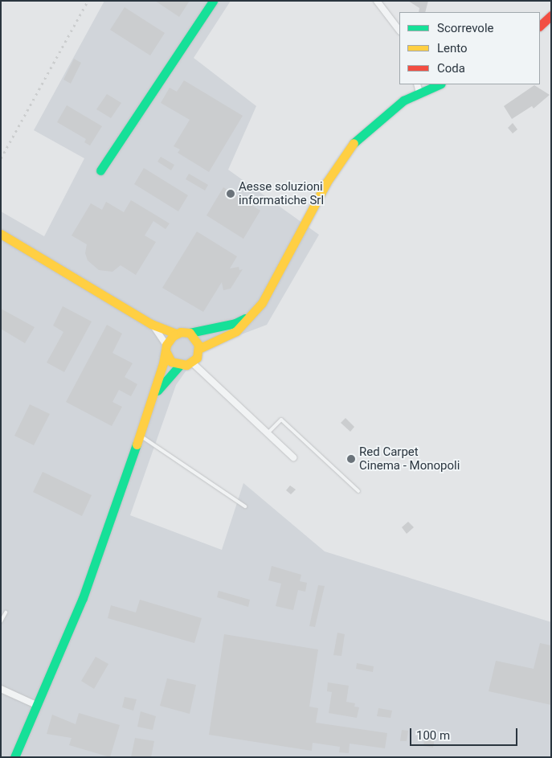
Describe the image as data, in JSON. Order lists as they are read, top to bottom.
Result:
{
  "places": ["Aesse soluzioni informatiche Srl", "Red Carpet Cinema - Monopoli"],
  "legend": ["Scorrevole", "Lento", "Coda"],
  "scale_bar": "100 m"
}
